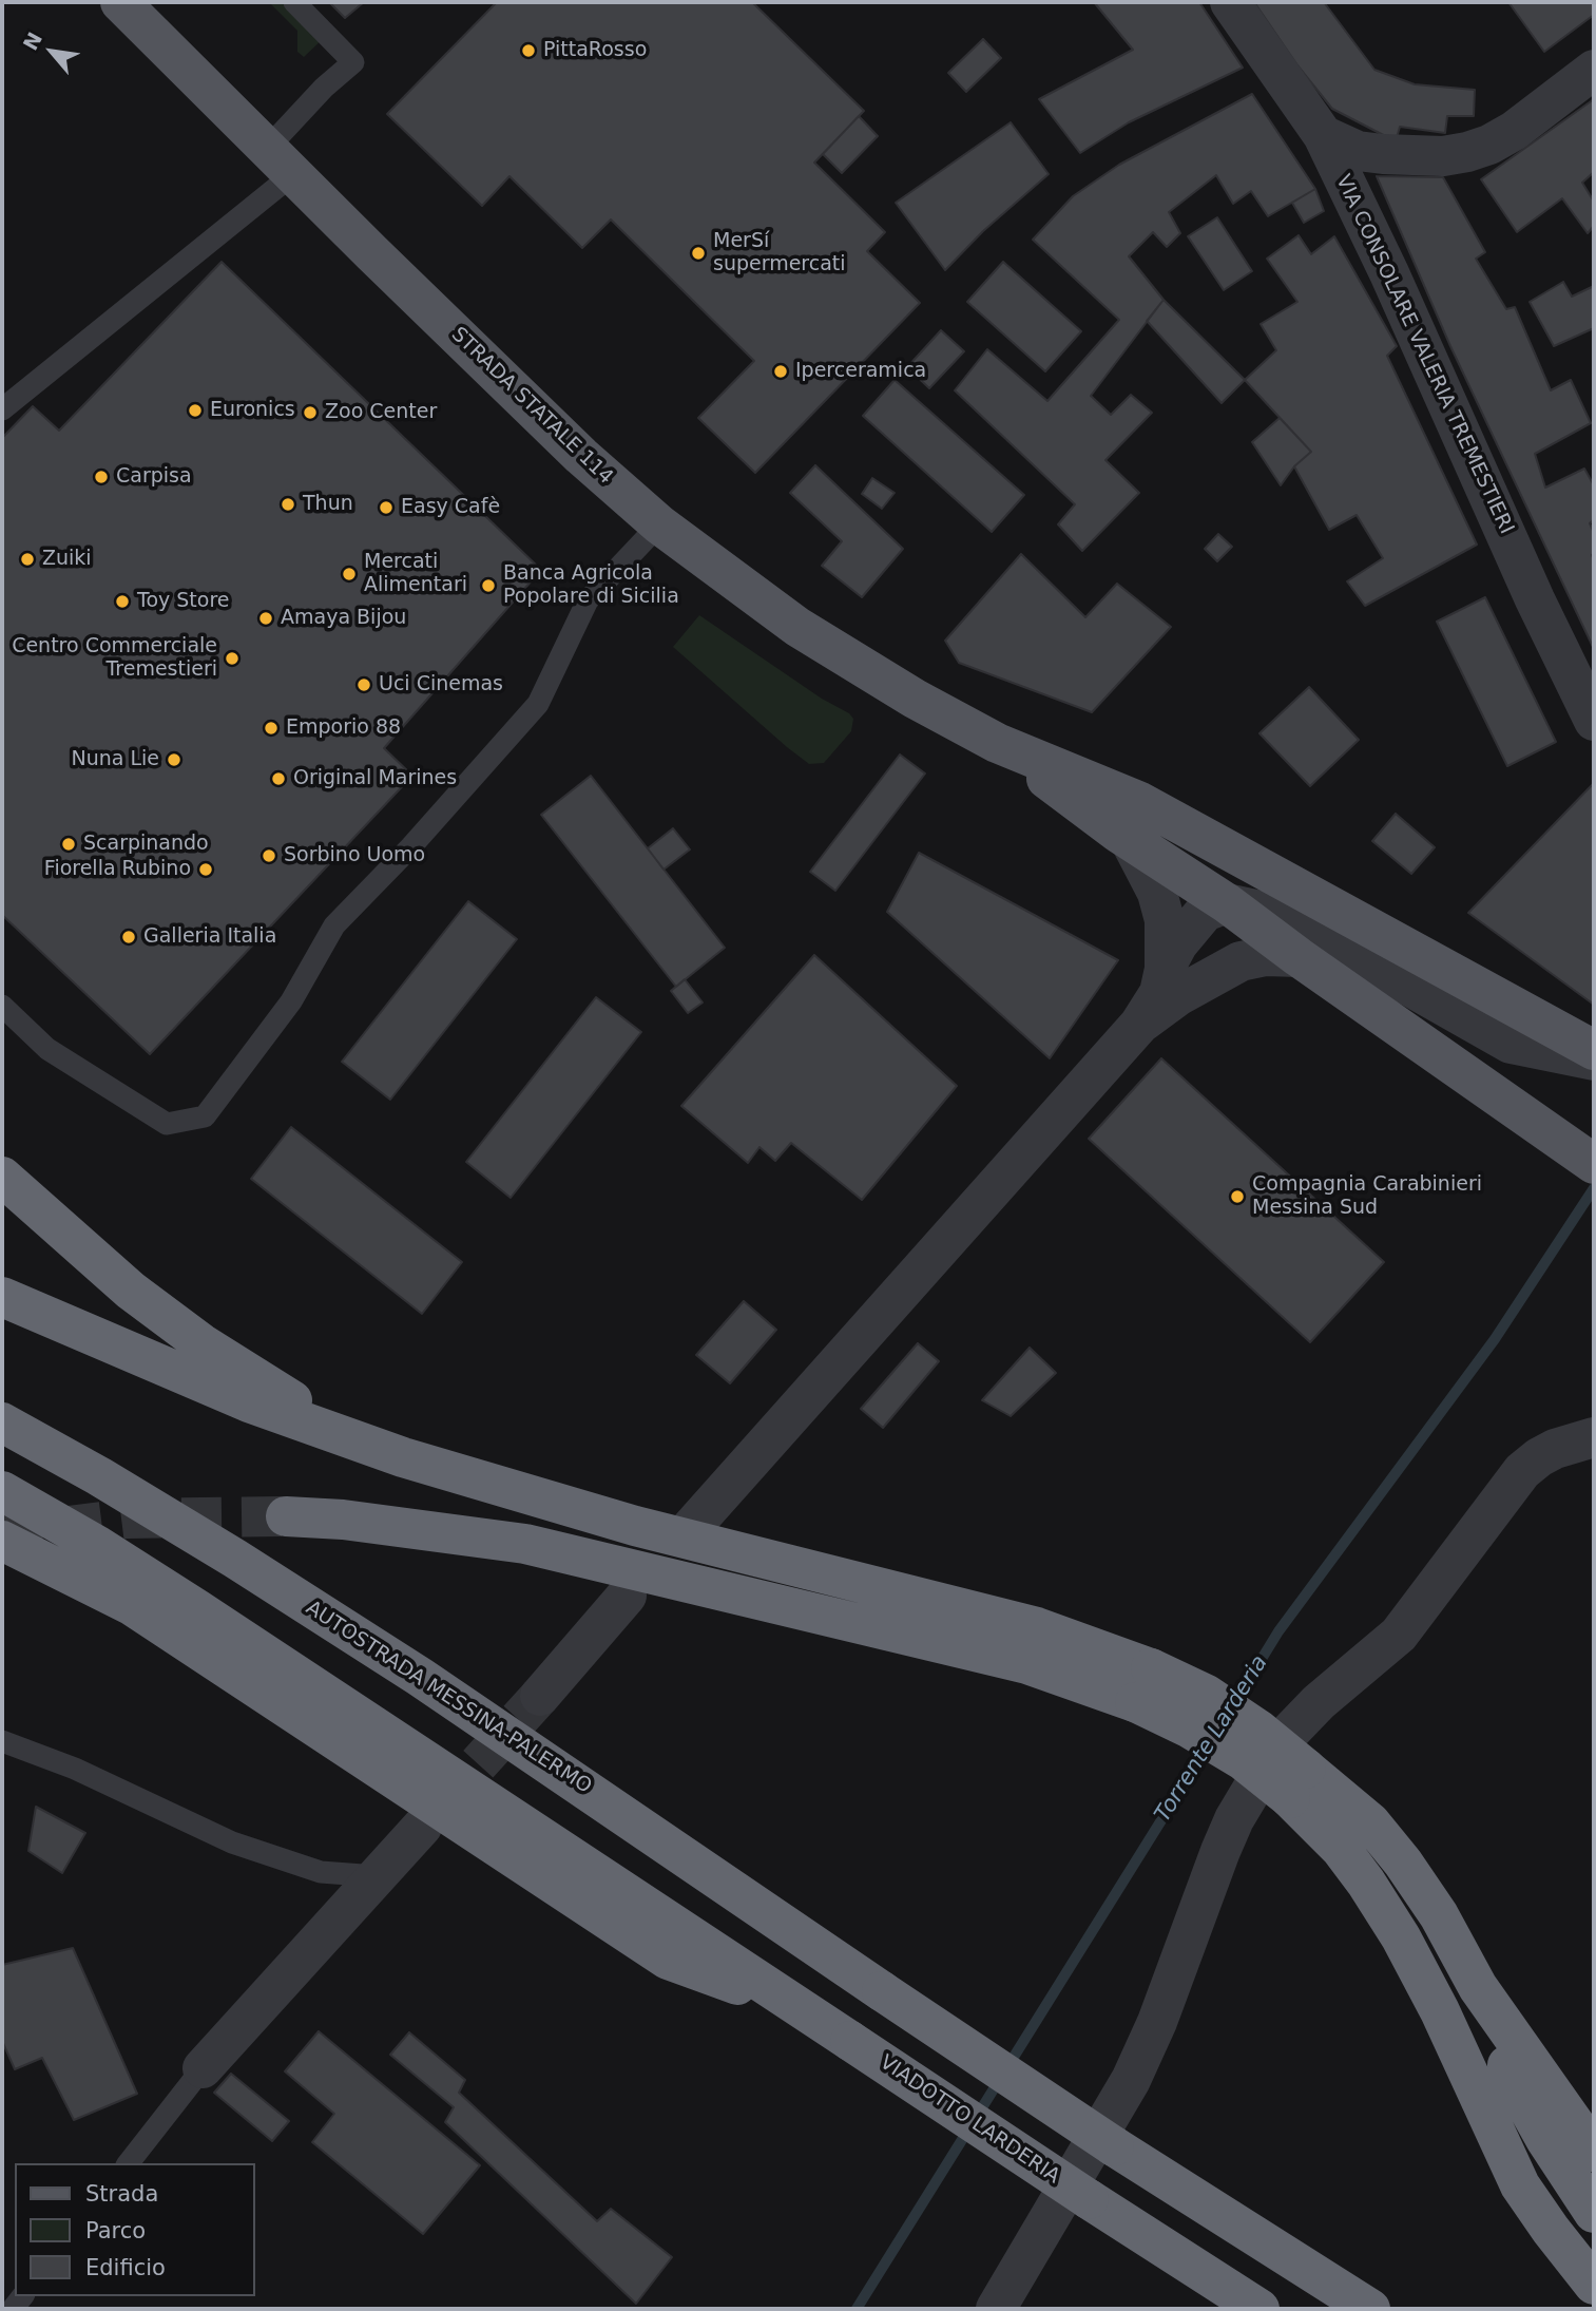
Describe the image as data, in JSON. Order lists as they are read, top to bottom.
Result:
{
  "streets": {
    "highway": ["AUTOSTRADA MESSINA-PALERMO", "VIADOTTO LARDERIA"],
    "main road": ["STRADA STATALE 114"],
    "street": ["VIA CONSOLARE VALERIA TREMESTIERI"]
  },
  "water": ["Torrente Larderia"],
  "places": [
    "PittaRosso",
    "MerSí supermercati",
    "Iperceramica",
    "Euronics",
    "Zoo Center",
    "Carpisa",
    "Thun",
    "Easy Cafè",
    "Zuiki",
    "Mercati Alimentari",
    "Banca Agricola Popolare di Sicilia",
    "Toy Store",
    "Amaya Bijou",
    "Centro Commerciale Tremestieri",
    "Uci Cinemas",
    "Emporio 88",
    "Nuna Lie",
    "Original Marines",
    "Scarpinando",
    "Sorbino Uomo",
    "Fiorella Rubino",
    "Galleria Italia",
    "Compagnia Carabinieri Messina Sud"
  ],
  "legend": ["Strada", "Parco", "Edificio"],
  "north": "top left"
}
